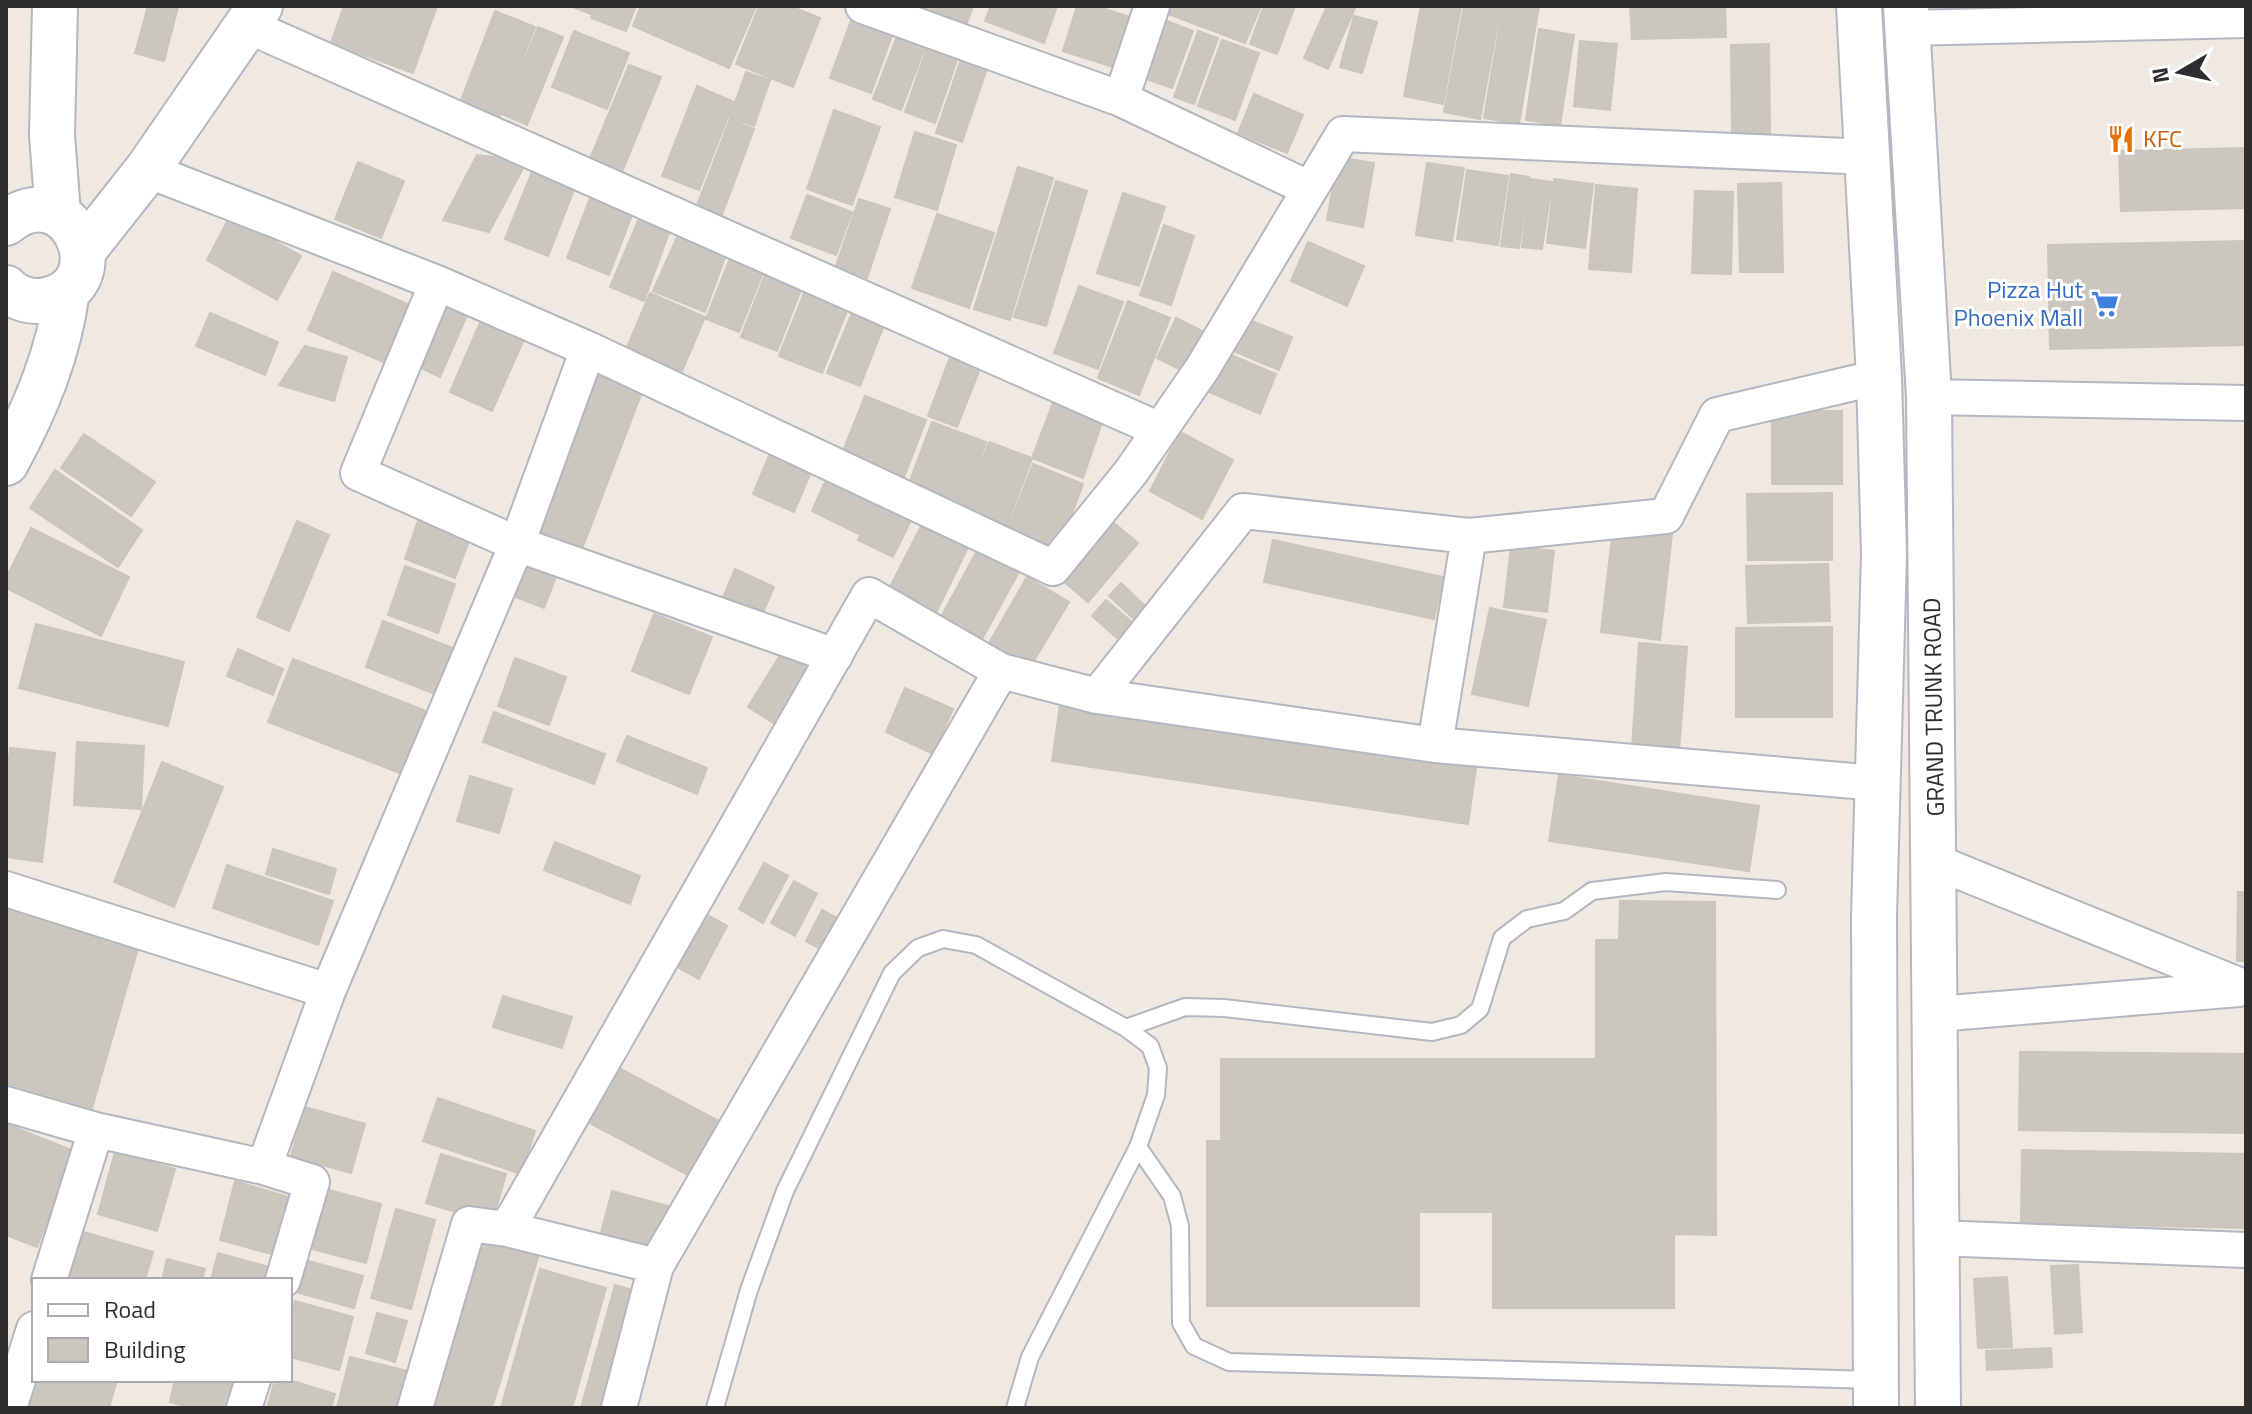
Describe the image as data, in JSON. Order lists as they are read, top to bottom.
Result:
{
  "streets": {
    "main road": ["GRAND TRUNK ROAD"]
  },
  "places": {
    "restaurant": ["KFC"],
    "supermarket": ["Pizza Hut Phoenix Mall"]
  },
  "legend": ["Road", "Building"],
  "north": "left"
}
